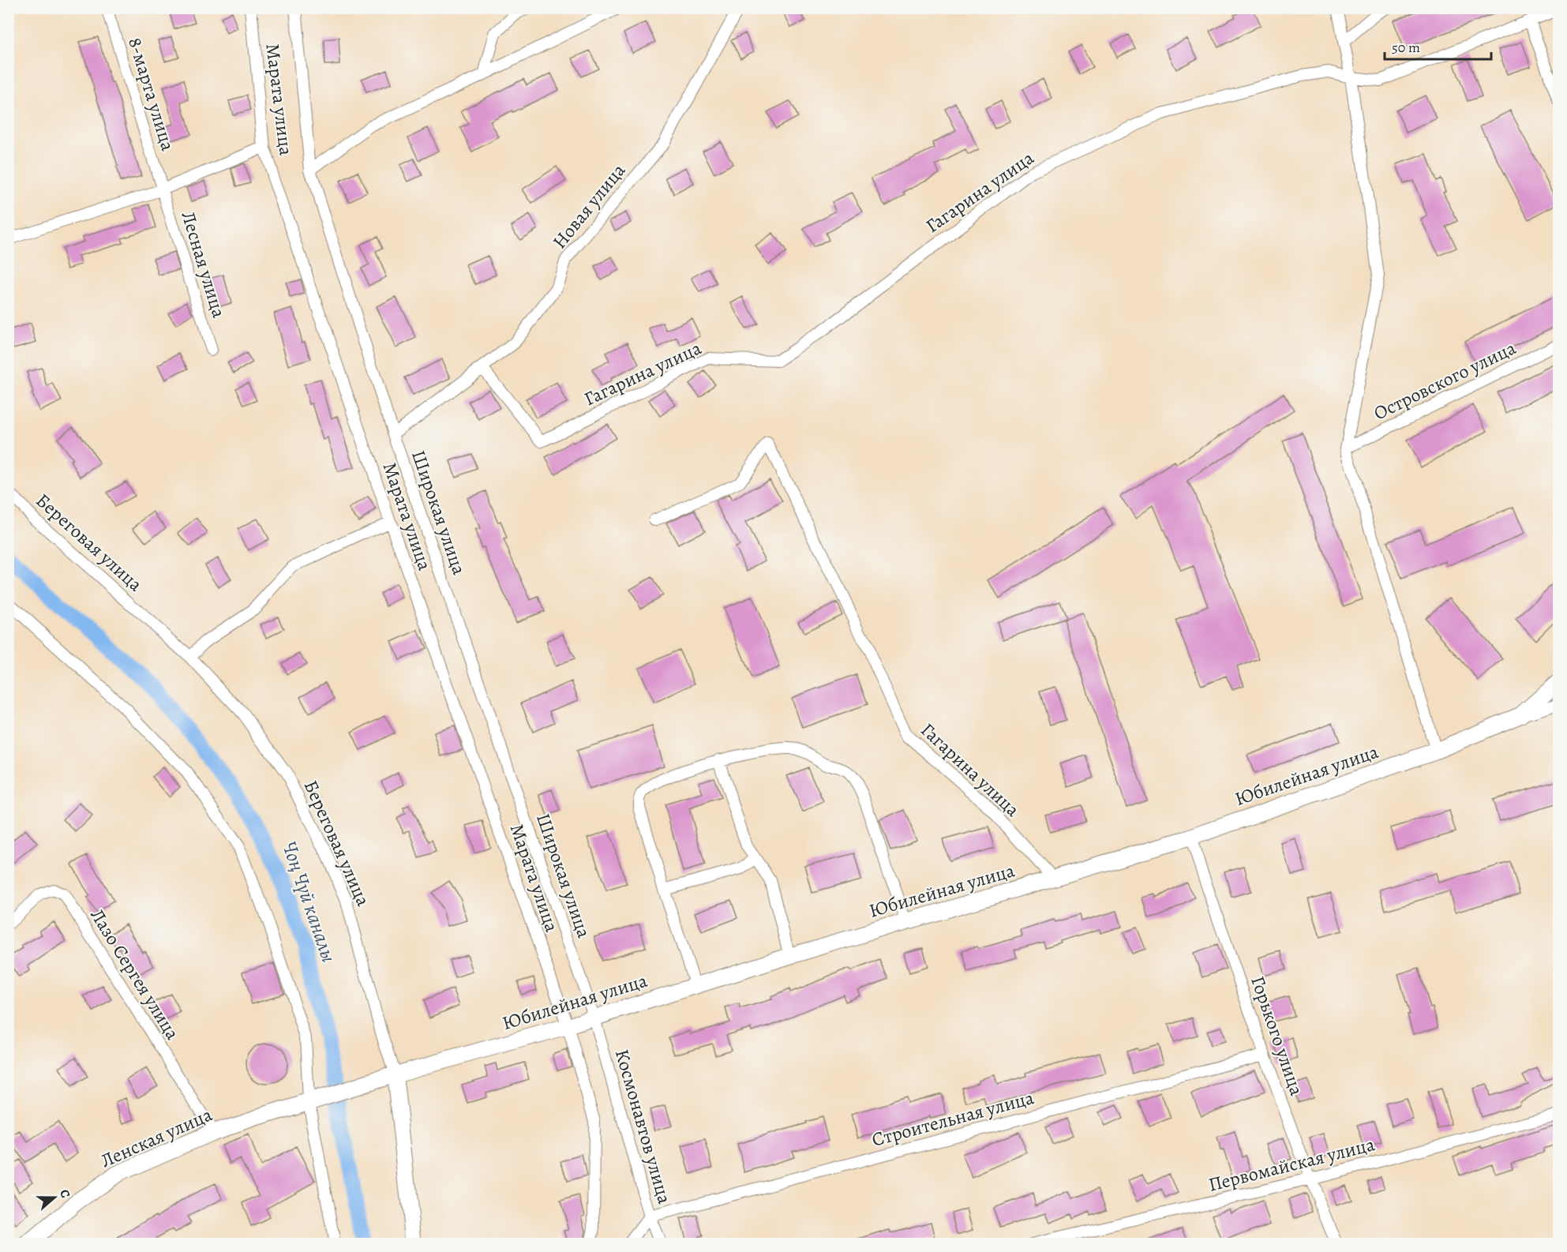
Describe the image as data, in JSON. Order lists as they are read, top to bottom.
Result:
{
  "streets": {
    "main road": ["Юбилейная улица", "Ленская улица"],
    "street": [
      "8-марта улица",
      "Марата улица",
      "Гагарина улица",
      "Новая улица",
      "Лесная улица",
      "Островского улица",
      "Широкая улица",
      "Береговая улица",
      "Лазо Сергея улица",
      "Горького улица",
      "Строительная улица",
      "Космонавтов улица",
      "Первомайская улица"
    ]
  },
  "crossings": [
    ["8-марта улица", "Лесная улица"],
    ["Марата улица", "Юбилейная улица"],
    ["Гагарина улица", "Новая улица"],
    ["Гагарина улица", "Юбилейная улица"],
    ["Новая улица", "Широкая улица"],
    ["Широкая улица", "Юбилейная улица"],
    ["Широкая улица", "Космонавтов улица"],
    ["Береговая улица", "Юбилейная улица"],
    ["Юбилейная улица", "Горького улица"],
    ["Юбилейная улица", "Космонавтов улица"],
    ["Юбилейная улица", "Ленская улица"],
    ["Лазо Сергея улица", "Ленская улица"],
    ["Горького улица", "Строительная улица"],
    ["Горького улица", "Первомайская улица"],
    ["Строительная улица", "Космонавтов улица"]
  ],
  "water": ["Чоң Чүй каналы"],
  "scale_bar": "50 m",
  "north": "right"
}
